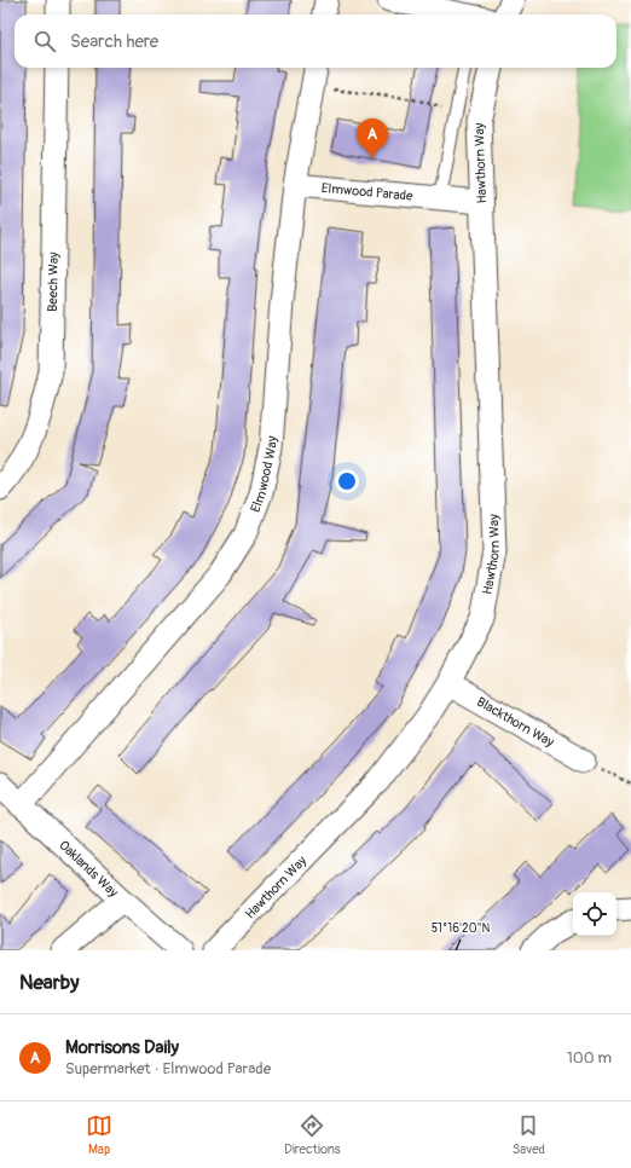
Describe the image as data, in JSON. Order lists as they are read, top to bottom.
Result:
{
  "streets": {
    "street": [
      "Hawthorn Way",
      "Elmwood Parade",
      "Beech Way",
      "Elmwood Way",
      "Blackthorn Way",
      "Oaklands Way"
    ]
  },
  "crossings": [
    ["Hawthorn Way", "Elmwood Parade"],
    ["Hawthorn Way", "Blackthorn Way"],
    ["Elmwood Parade", "Elmwood Way"],
    ["Elmwood Way", "Oaklands Way"]
  ],
  "page": {
    "search": "Search here",
    "pins": "A",
    "heading": "Nearby",
    "list": [
      {
        "mark": "A",
        "name": "Morrisons Daily",
        "note": "Supermarket · Elmwood Parade",
        "value": "100 m"
      }
    ],
    "nav": ["Map", "Directions", "Saved"]
  },
  "coordinates": ["51°16'20\"N"]
}
